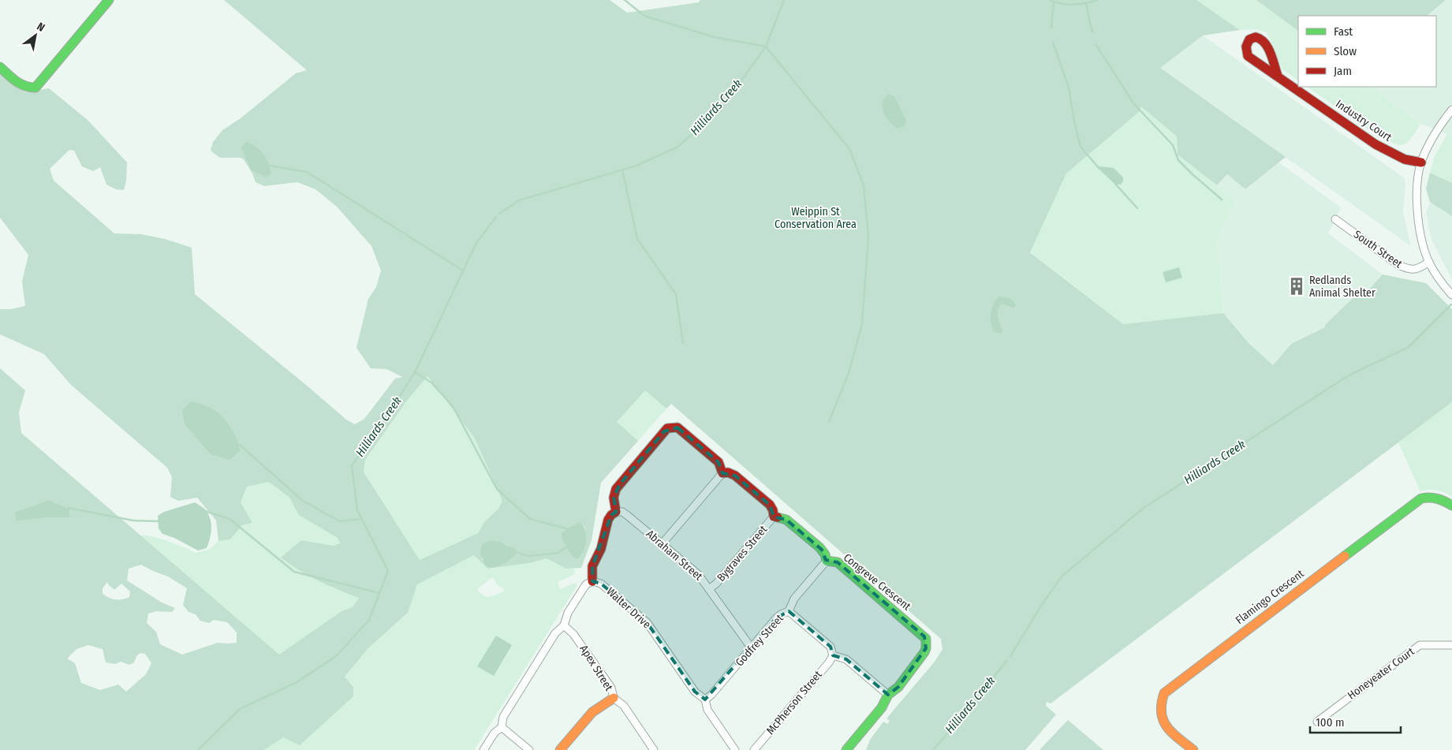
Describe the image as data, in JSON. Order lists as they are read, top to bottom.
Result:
{
  "streets": {
    "street": [
      "Industry Court",
      "South Street",
      "Bygraves Street",
      "Abraham Street",
      "Congreve Crescent",
      "Flamingo Crescent",
      "Walter Drive",
      "Godfrey Street",
      "Apex Street",
      "Honeyeater Court",
      "McPherson Street"
    ]
  },
  "crossings": [
    ["Bygraves Street", "Abraham Street"],
    ["Bygraves Street", "Congreve Crescent"],
    ["Abraham Street", "Godfrey Street"],
    ["Congreve Crescent", "Godfrey Street"],
    ["Walter Drive", "Godfrey Street"]
  ],
  "water": ["Hilliards Creek"],
  "parks": ["Weippin St Conservation Area"],
  "places": {
    "building": ["Redlands Animal Shelter"]
  },
  "legend": ["Fast", "Slow", "Jam"],
  "scale_bar": "100 m",
  "north": "top right"
}
